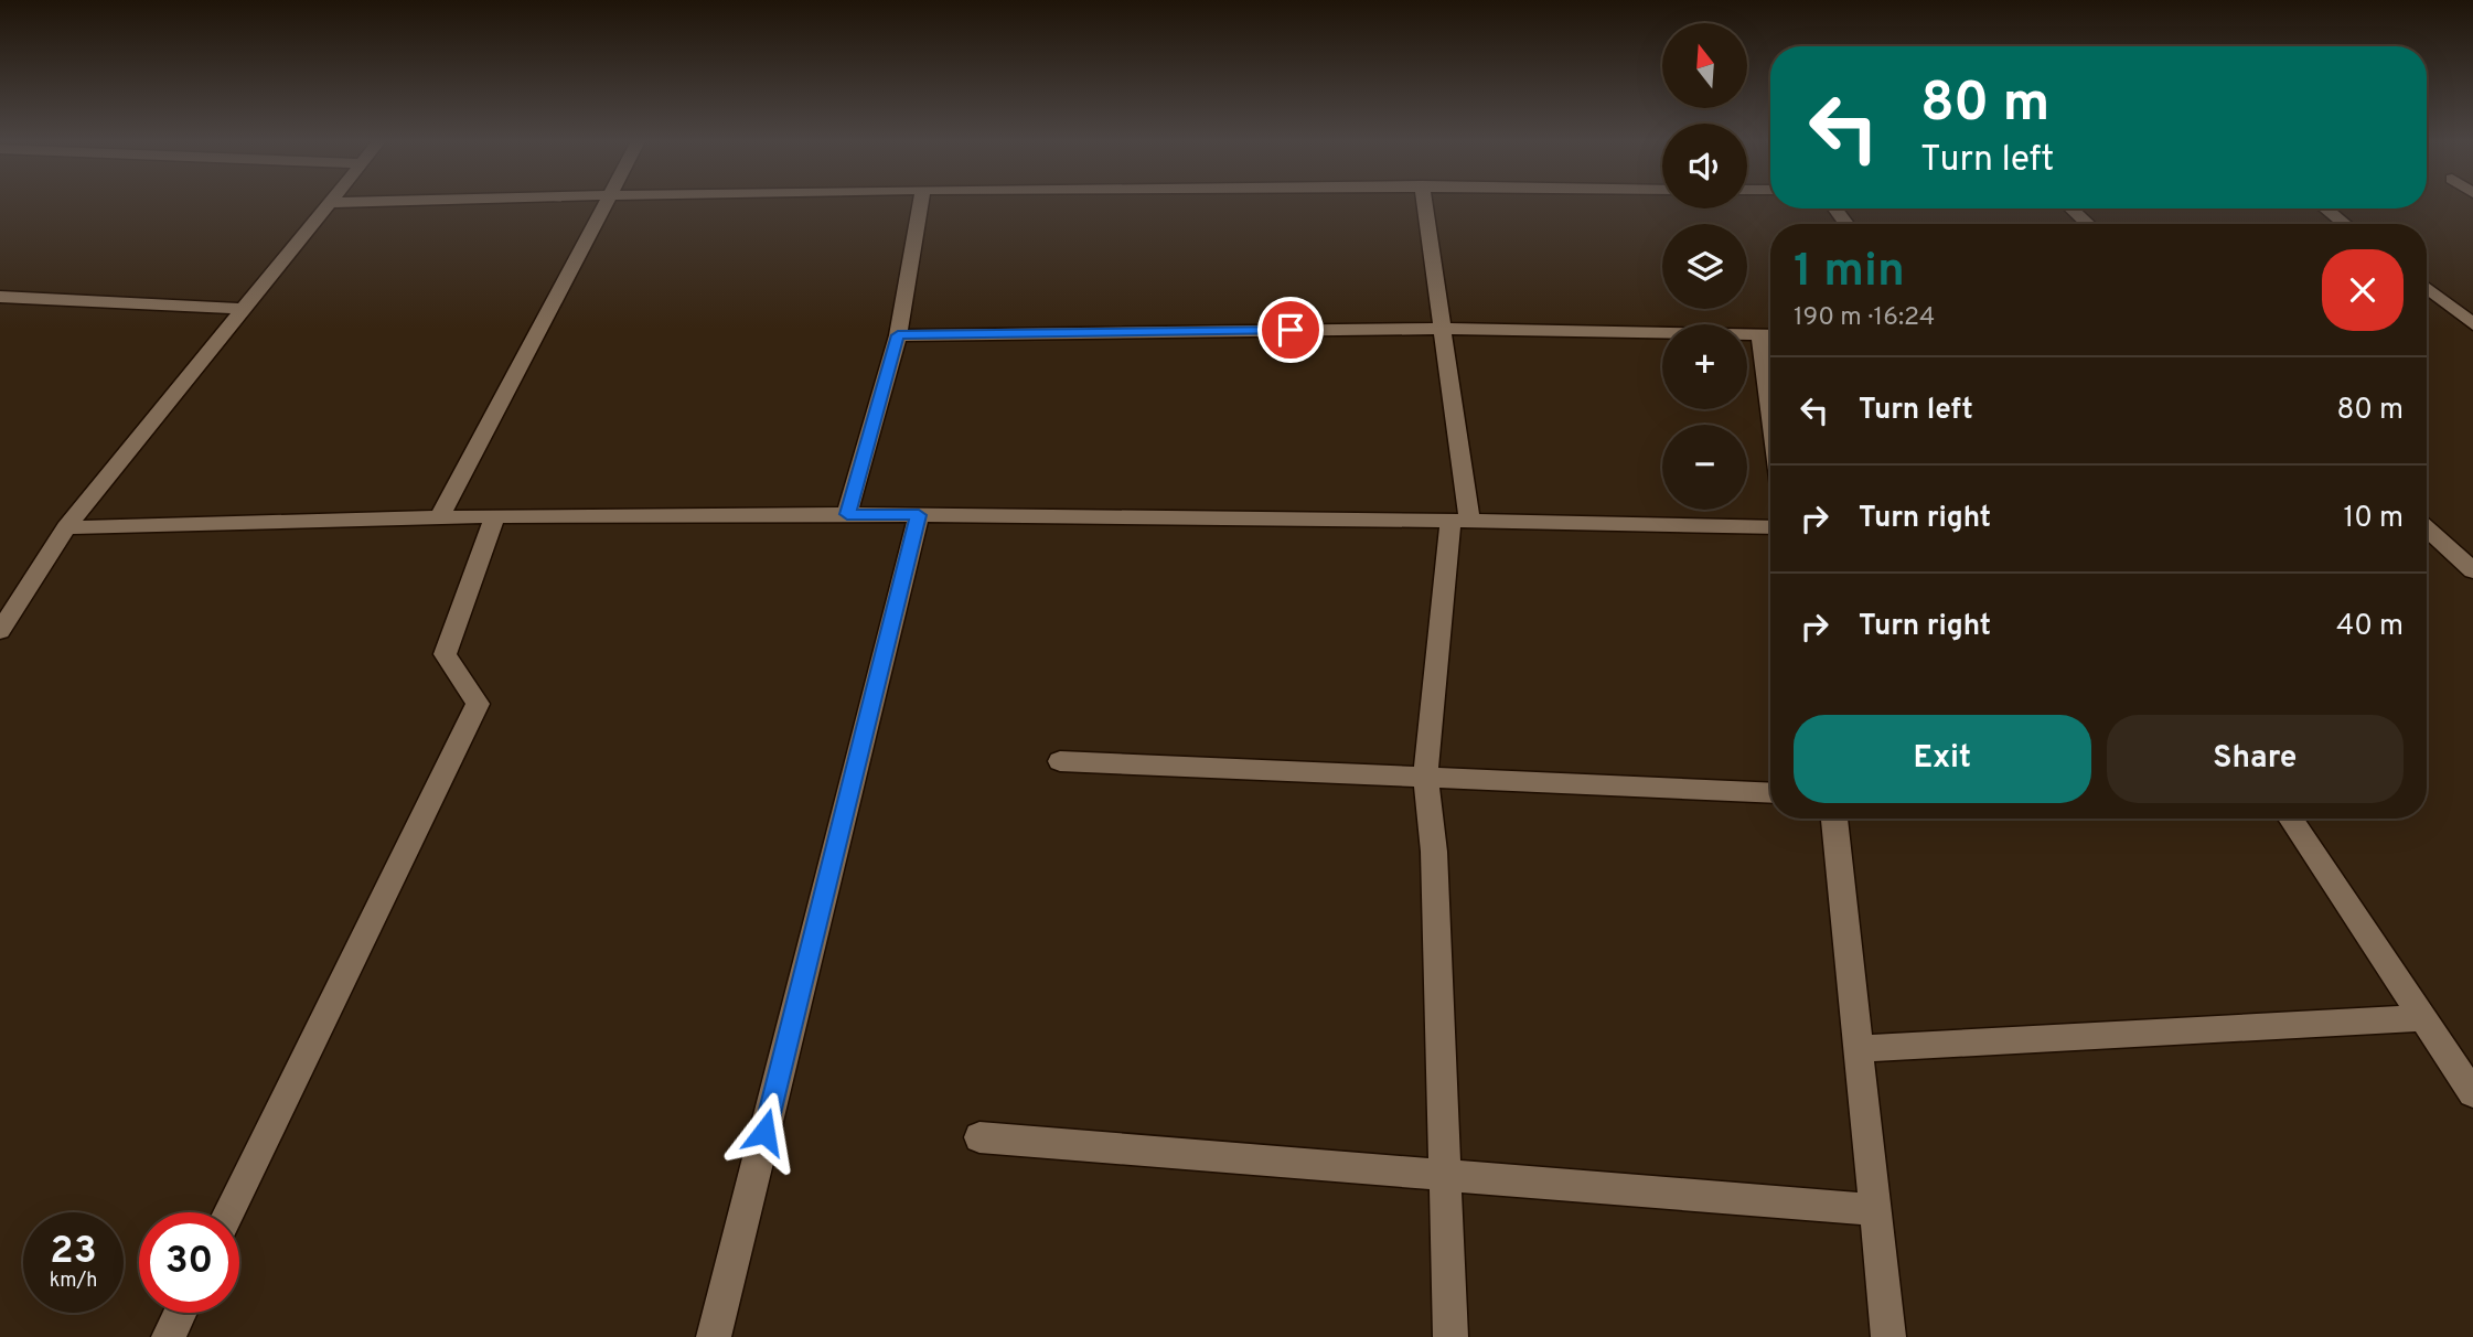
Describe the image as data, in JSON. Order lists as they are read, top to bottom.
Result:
{
  "north": "top",
  "page": {
    "map_buttons": ["+", "−"],
    "turn": ["80 m", "Turn left"],
    "heading": ["1 min", "190 m · 16:24"],
    "list": [
      {
        "name": "Turn left",
        "value": "80 m"
      },
      {
        "name": "Turn right",
        "value": "10 m"
      },
      {
        "name": "Turn right",
        "value": "40 m"
      }
    ],
    "buttons": ["Exit", "Share"],
    "speed": "23 km/h",
    "limit": "30"
  }
}
